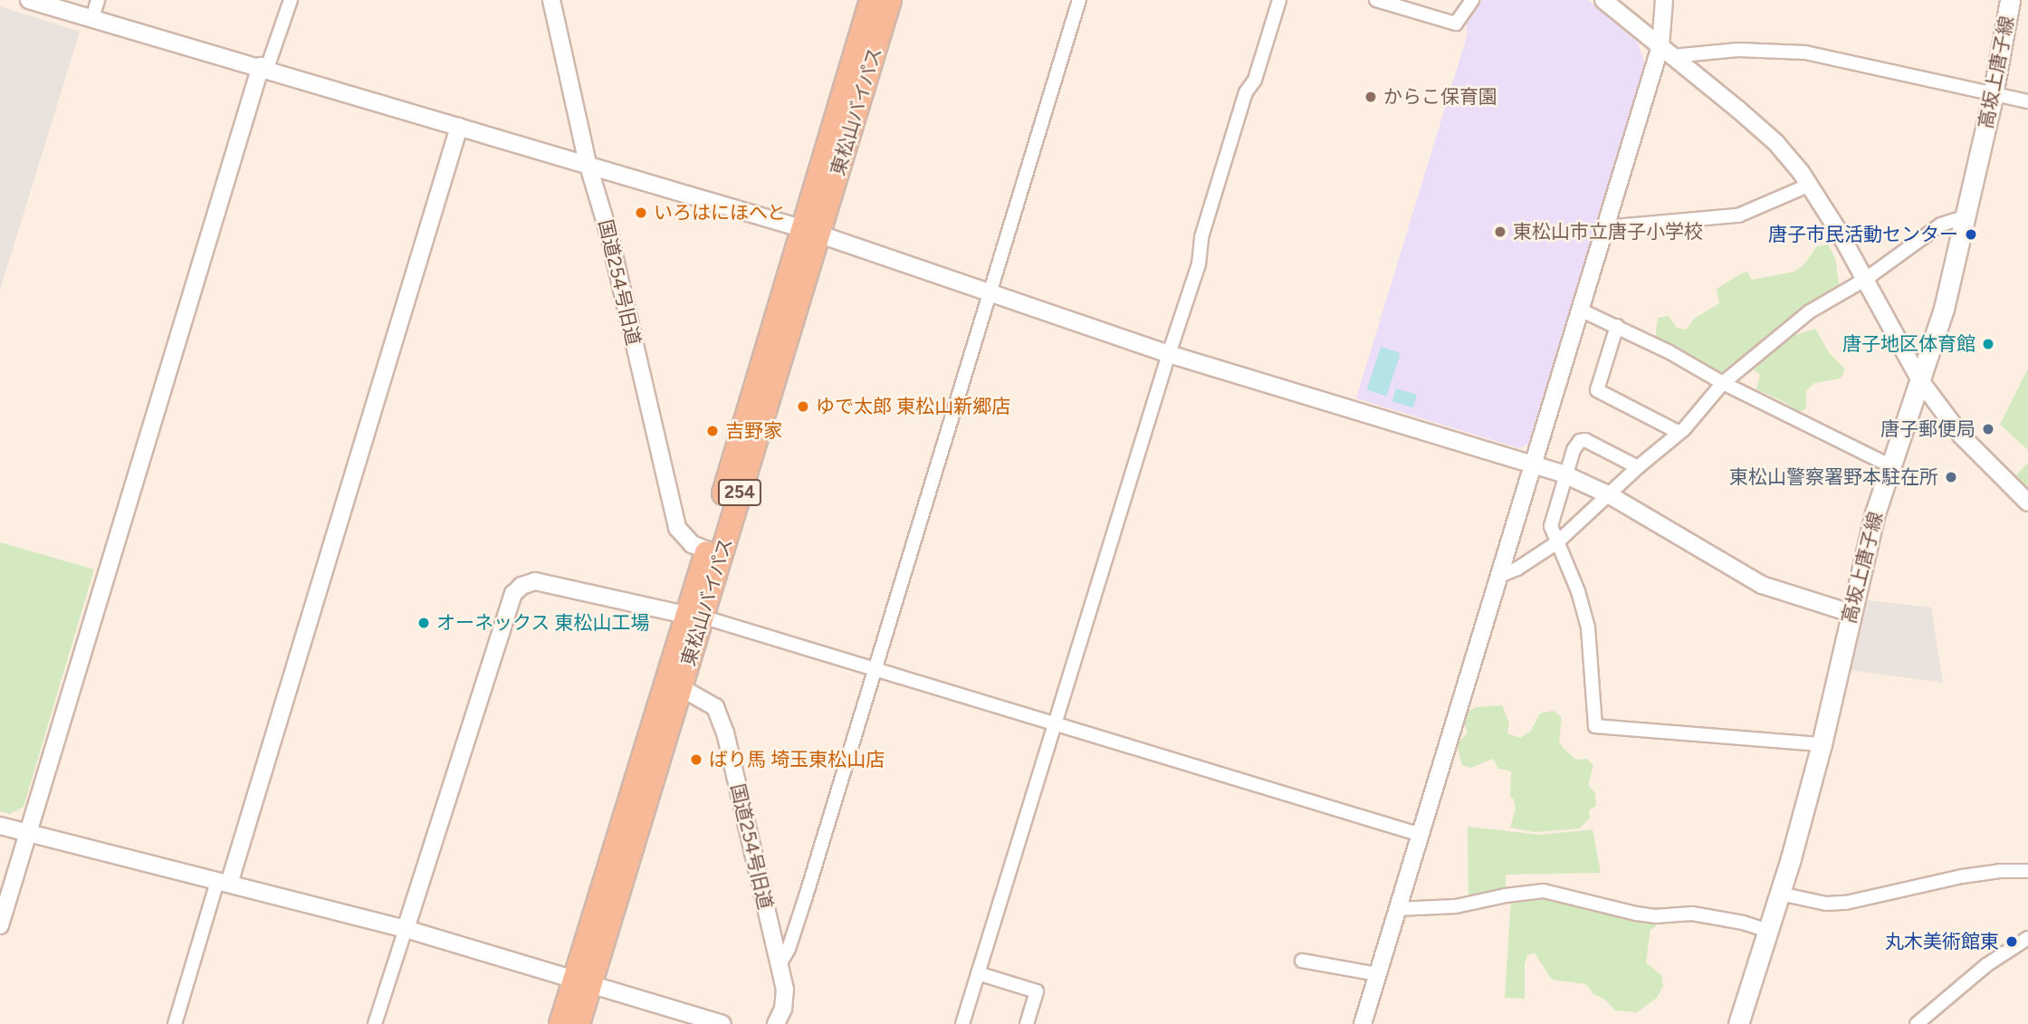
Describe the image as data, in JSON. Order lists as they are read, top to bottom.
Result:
{
  "streets": {
    "highway": ["東松山バイパス", "254"],
    "main road": ["高坂上唐子線"],
    "street": ["国道254号旧道"]
  },
  "crossings": [
    ["東松山バイパス", "国道254号旧道"],
    ["東松山バイパス", "254"]
  ],
  "places": [
    "からこ保育園",
    "いろはにほへと",
    "東松山市立唐子小学校",
    "唐子市民活動センター",
    "唐子地区体育館",
    "ゆで太郎 東松山新郷店",
    "唐子郵便局",
    "吉野家",
    "東松山警察署野本駐在所",
    "オーネックス 東松山工場",
    "ばり馬 埼玉東松山店",
    "丸木美術館東"
  ]
}
